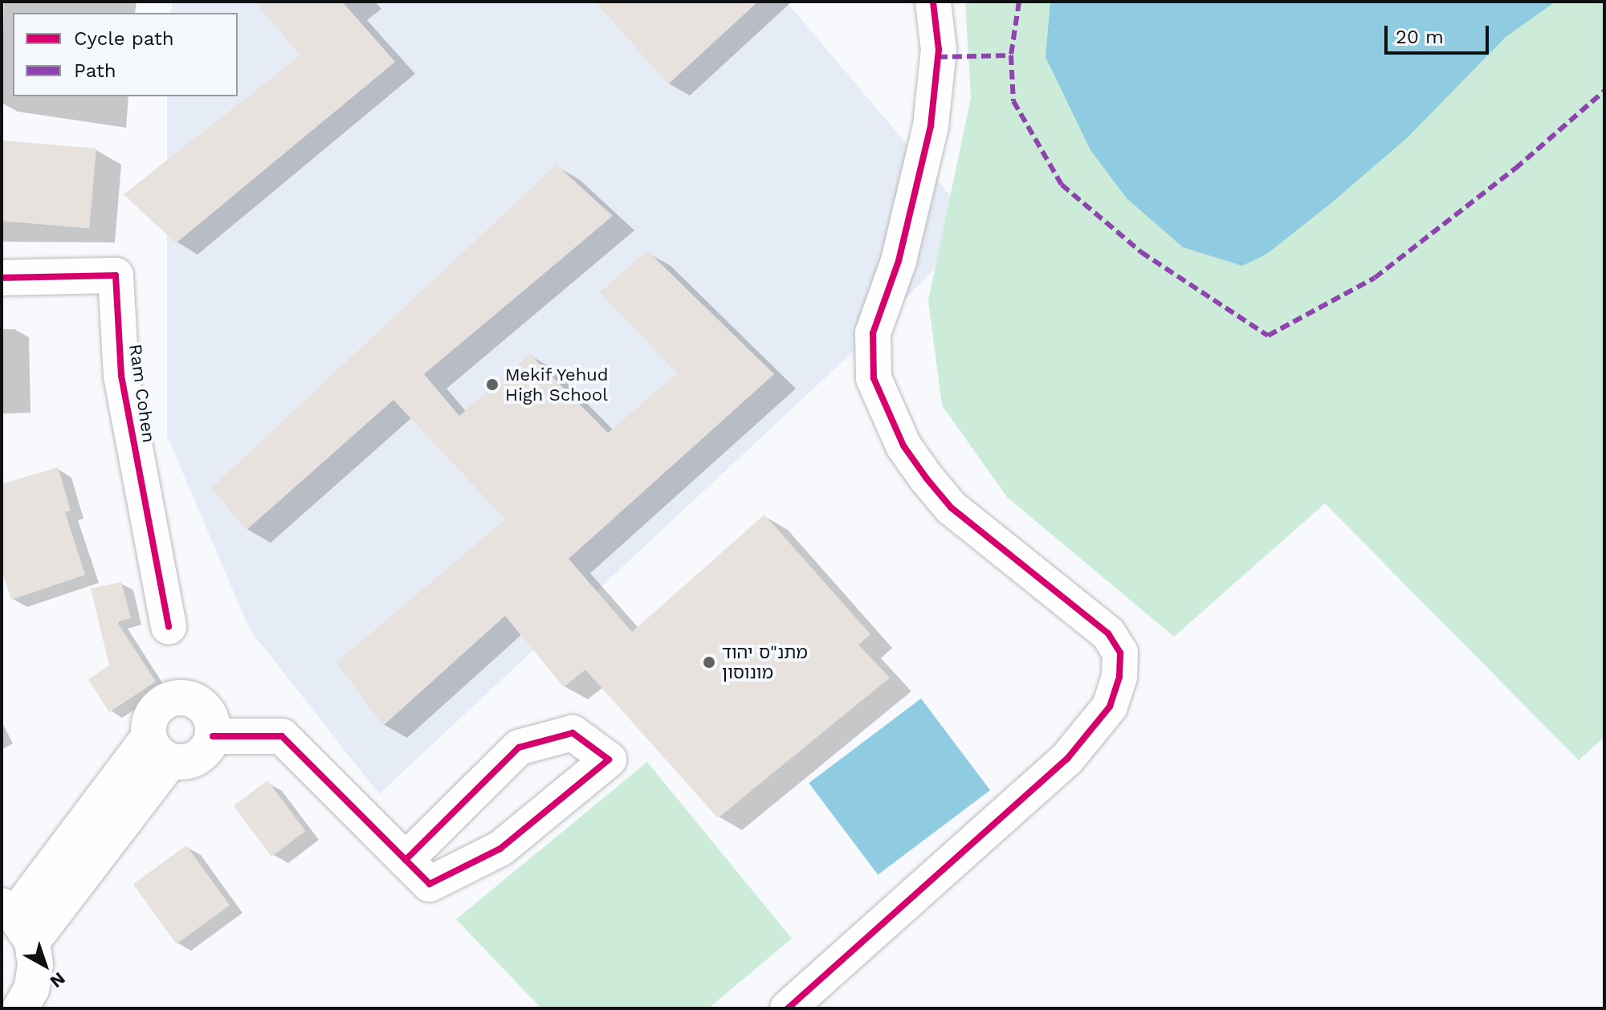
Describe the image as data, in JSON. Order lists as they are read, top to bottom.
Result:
{
  "streets": {
    "street": ["Ram Cohen"]
  },
  "places": ["Mekif Yehud High School", "מתנ\"ס יהוד מונוסון"],
  "legend": ["Cycle path", "Path"],
  "scale_bar": "20 m",
  "north": "bottom right"
}
